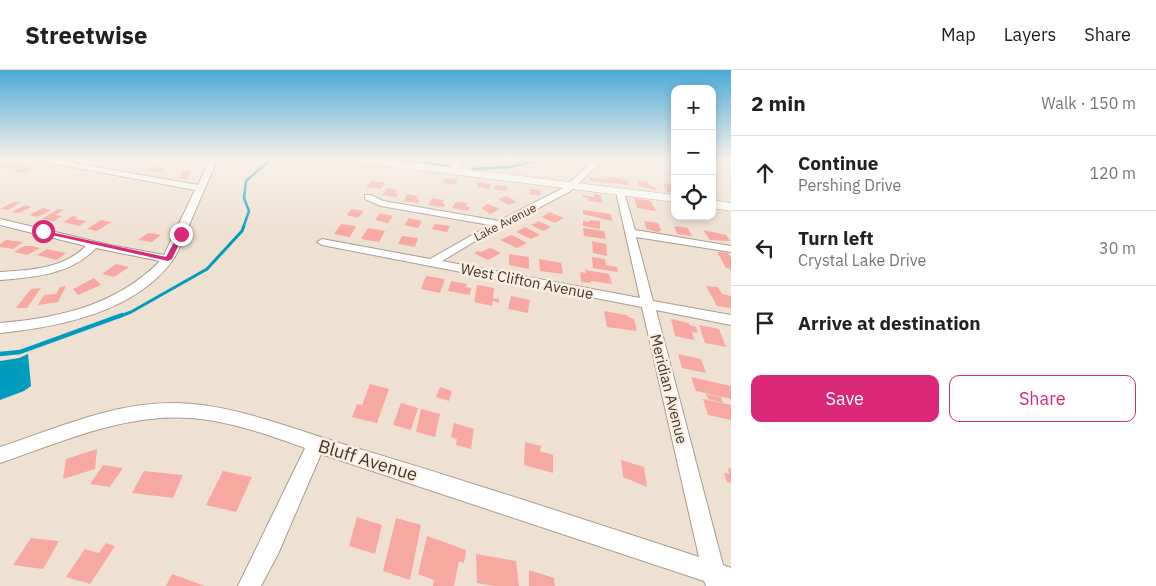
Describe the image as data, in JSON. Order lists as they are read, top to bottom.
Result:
{
  "streets": {
    "street": [
      "Lake Avenue",
      "West Clifton Avenue",
      "Meridian Avenue",
      "Bluff Avenue"
    ]
  },
  "crossings": [
    ["Lake Avenue", "West Clifton Avenue"],
    ["West Clifton Avenue", "Meridian Avenue"],
    ["Meridian Avenue", "Bluff Avenue"]
  ],
  "page": {
    "header": "Streetwise",
    "nav": ["Map", "Layers", "Share"],
    "heading": ["2 min", "Walk · 150 m"],
    "map_buttons": ["+", "−"],
    "list": [
      ["Continue", "Pershing Drive", "120 m"],
      ["Turn left", "Crystal Lake Drive", "30 m"],
      "Arrive at destination"
    ],
    "buttons": ["Save", "Share"]
  }
}
